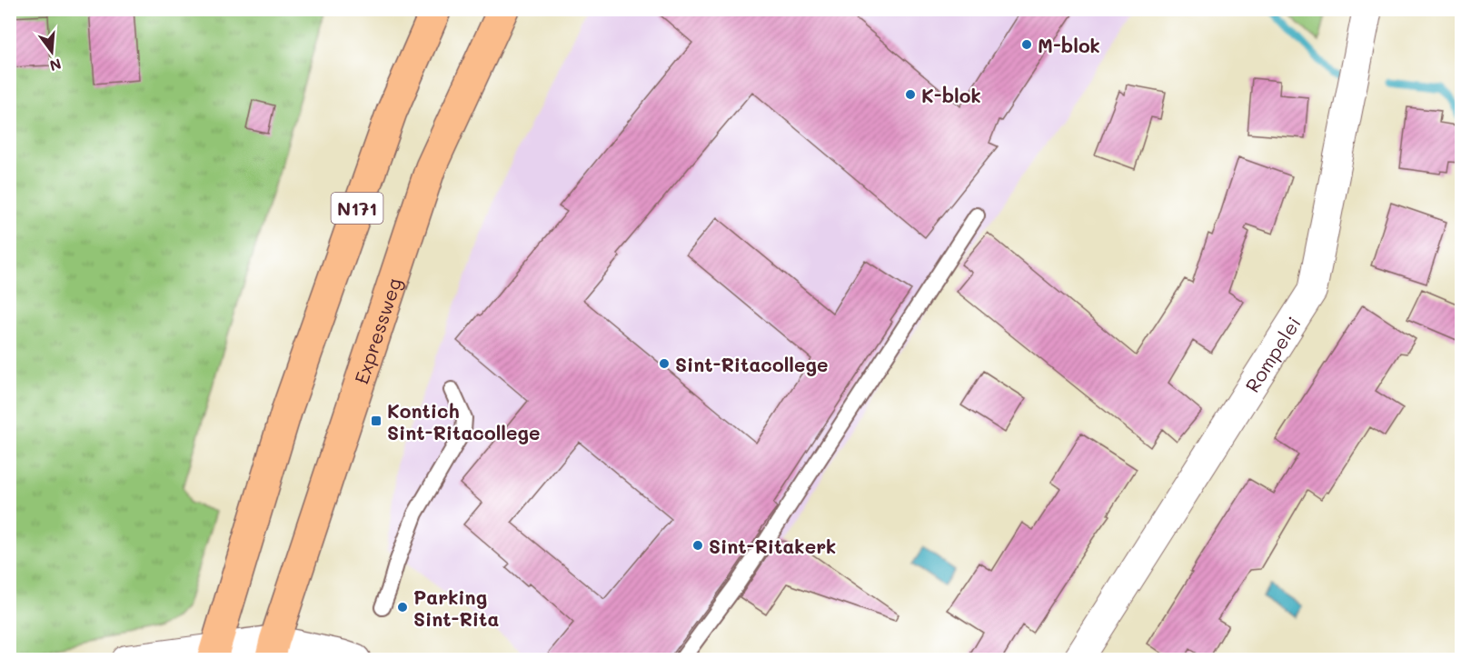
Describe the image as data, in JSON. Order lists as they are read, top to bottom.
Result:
{
  "streets": {
    "highway": ["N171", "Expressweg"],
    "street": ["Rompelei"]
  },
  "places": {
    "other": [
      "M-blok",
      "K-blok",
      "Sint-Ritacollege",
      "Sint-Ritakerk",
      "Parking Sint-Rita"
    ],
    "transit": ["Kontich Sint-Ritacollege"]
  },
  "north": "bottom"
}
